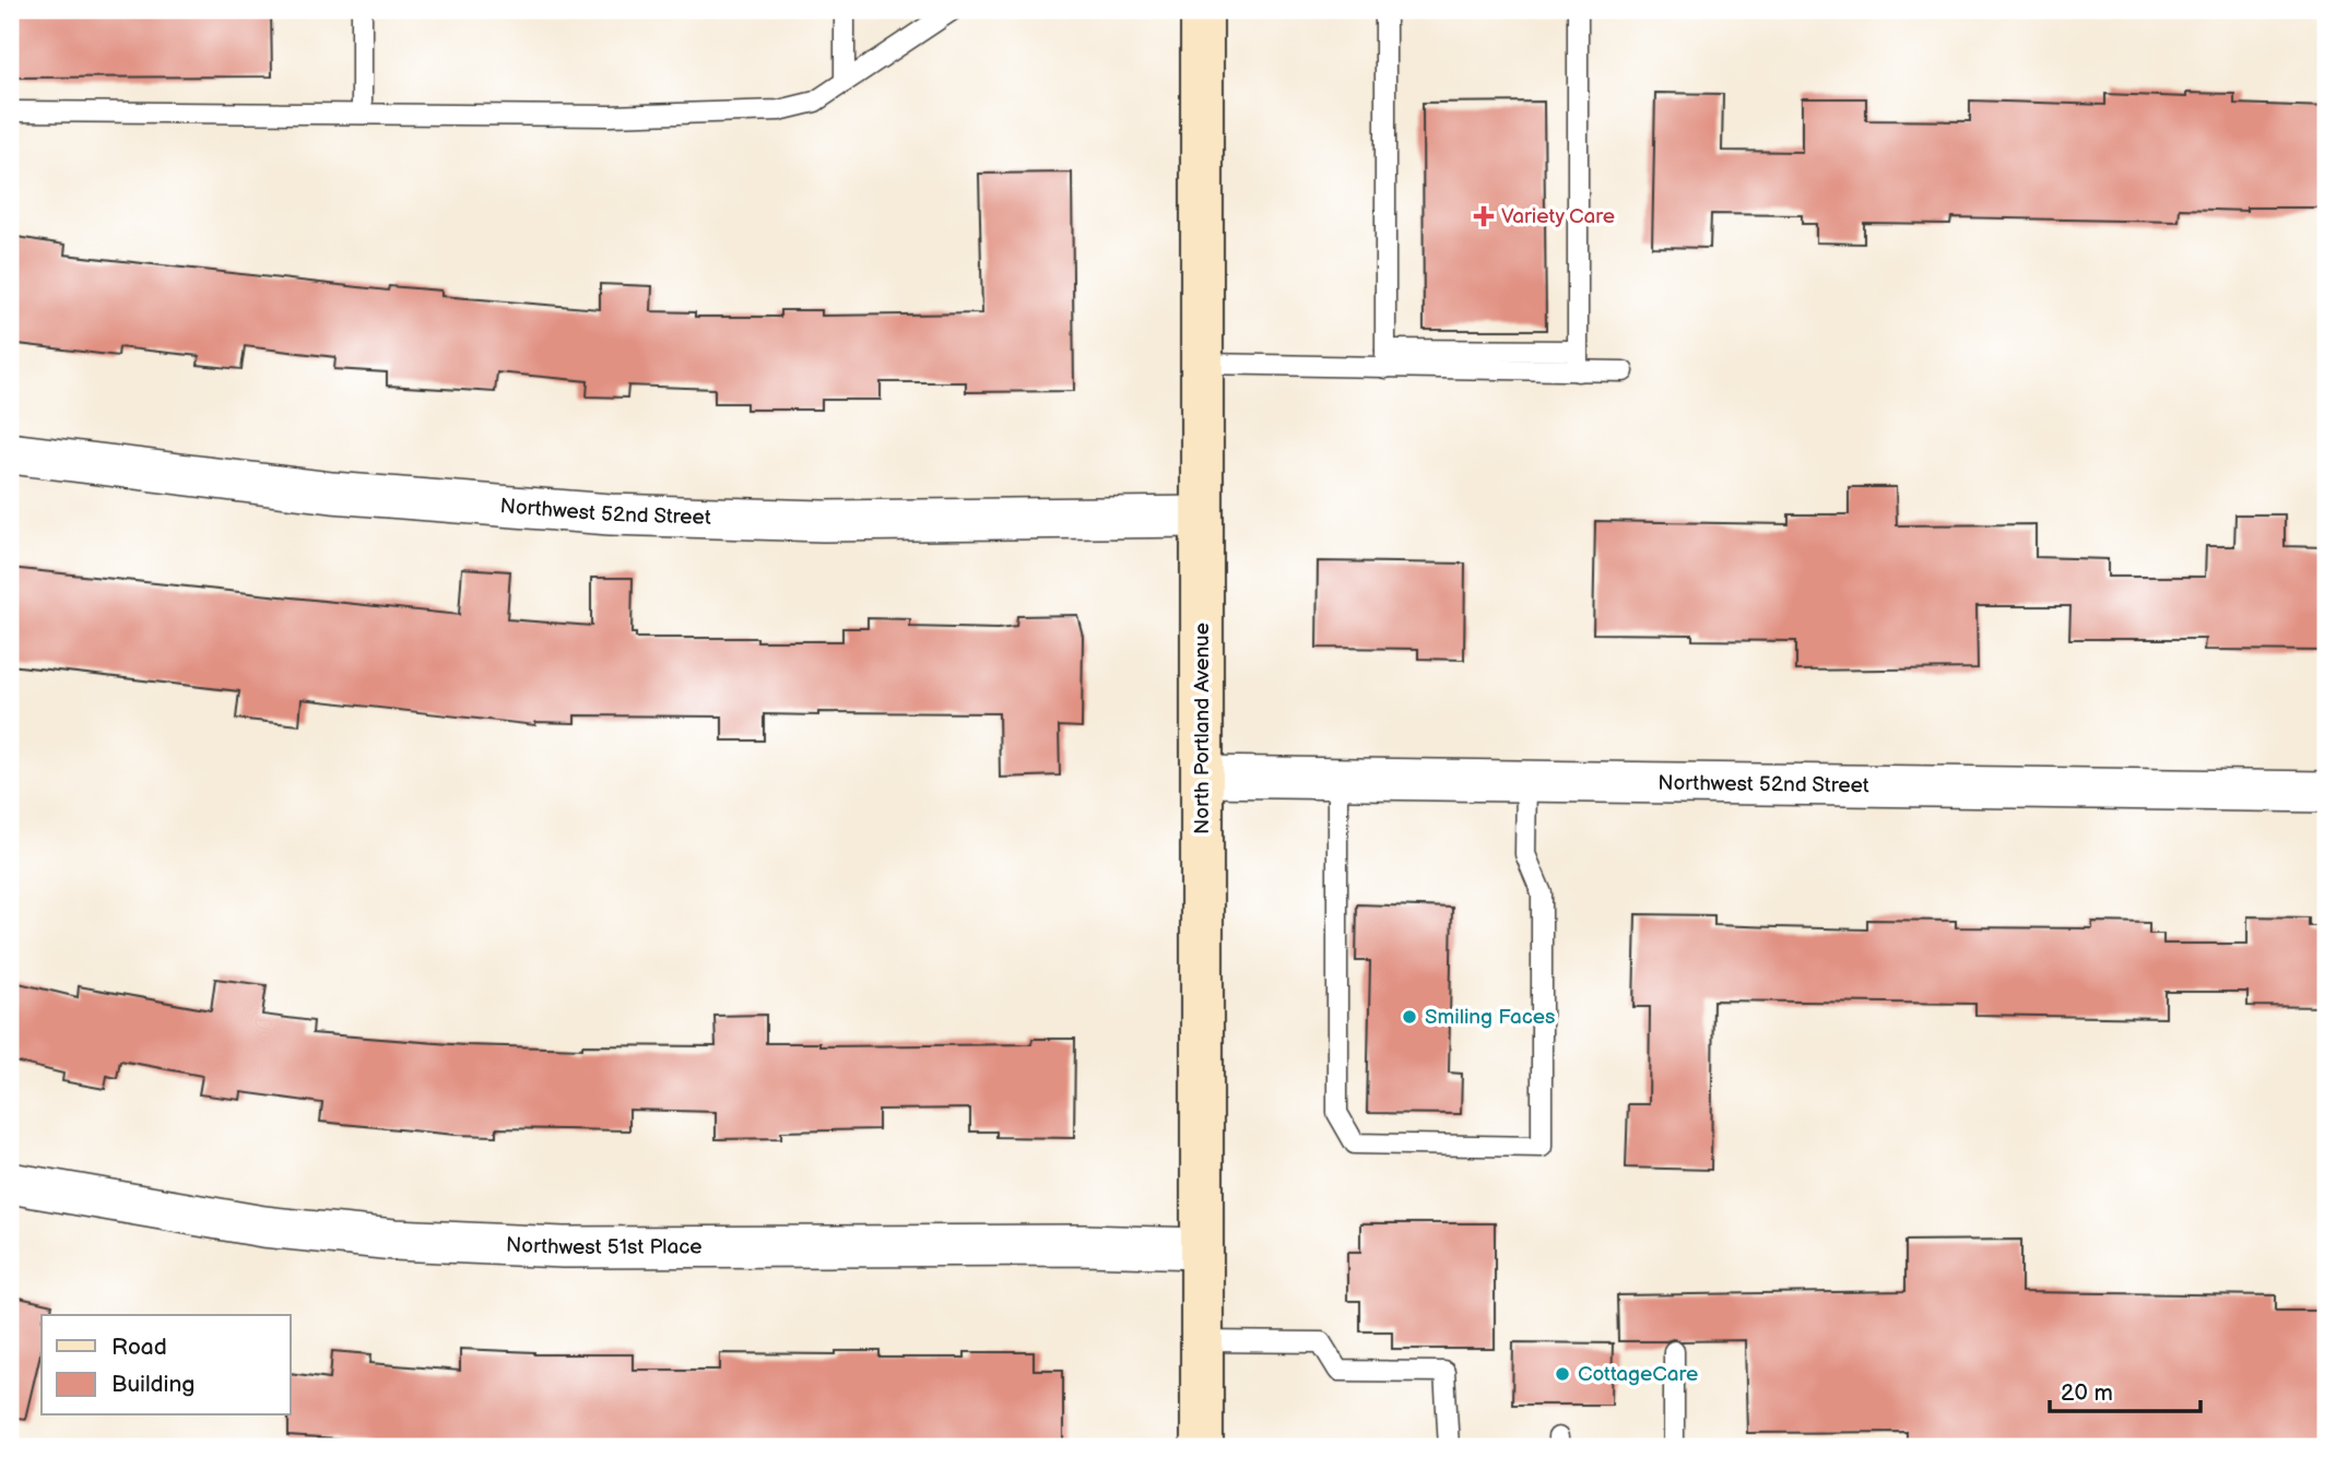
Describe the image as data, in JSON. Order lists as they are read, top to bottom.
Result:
{
  "streets": {
    "main road": ["North Portland Avenue"],
    "street": ["Northwest 52nd Street", "Northwest 51st Place"]
  },
  "crossings": [
    ["Northwest 52nd Street", "North Portland Avenue"],
    ["North Portland Avenue", "Northwest 51st Place"]
  ],
  "places": {
    "health": ["Variety Care"],
    "other": ["Smiling Faces", "CottageCare"]
  },
  "legend": ["Road", "Building"],
  "scale_bar": "20 m"
}
